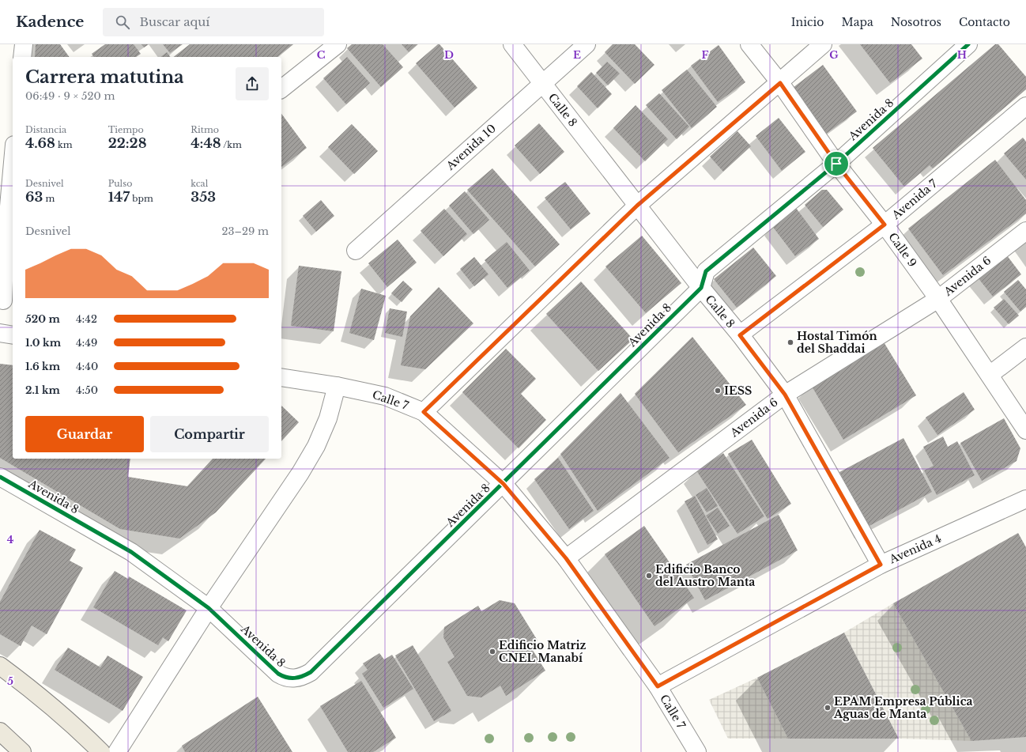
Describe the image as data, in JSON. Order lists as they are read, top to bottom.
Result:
{
  "streets": {
    "street": [
      "Calle 8",
      "Avenida 8",
      "Avenida 10",
      "Avenida 7",
      "Calle 9",
      "Avenida 6",
      "Calle 7",
      "Avenida 4"
    ]
  },
  "crossings": [
    ["Calle 8", "Avenida 8"],
    ["Calle 8", "Avenida 10"],
    ["Calle 8", "Avenida 7"],
    ["Calle 8", "Avenida 6"],
    ["Calle 8", "Avenida 4"],
    ["Avenida 8", "Calle 9"],
    ["Avenida 8", "Calle 7"],
    ["Avenida 7", "Calle 9"],
    ["Calle 9", "Avenida 6"],
    ["Avenida 6", "Calle 7"],
    ["Calle 7", "Avenida 4"]
  ],
  "places": [
    "Hostal Timón del Shaddai",
    "IESS",
    "Edificio Banco del Austro Manta",
    "Edificio Matriz CNEL Manabí",
    "EPAM Empresa Pública Aguas de Manta"
  ],
  "page": {
    "header": "Kadence",
    "search": "Buscar aquí",
    "nav": [
      "Inicio",
      "Mapa",
      "Nosotros",
      "Contacto"
    ],
    "heading": ["Carrera matutina", "06:49 · 9 × 520 m"],
    "stats": [
      ["Distancia", "4.68 km"],
      ["Tiempo", "22:28"],
      ["Ritmo", "4:48 /km"],
      ["Desnivel", "63 m"],
      ["Pulso", "147 bpm"],
      ["kcal", "353"]
    ],
    "chart": ["Desnivel", "23–29 m"],
    "list": [
      {
        "name": "520 m",
        "note": "4:42"
      },
      {
        "name": "1.0 km",
        "note": "4:49"
      },
      {
        "name": "1.6 km",
        "note": "4:40"
      },
      {
        "name": "2.1 km",
        "note": "4:50"
      }
    ],
    "buttons": ["Guardar", "Compartir"]
  },
  "grid": {
    "columns": [
      "C",
      "D",
      "E",
      "F",
      "G",
      "H"
    ],
    "rows": ["4", "5"]
  }
}
